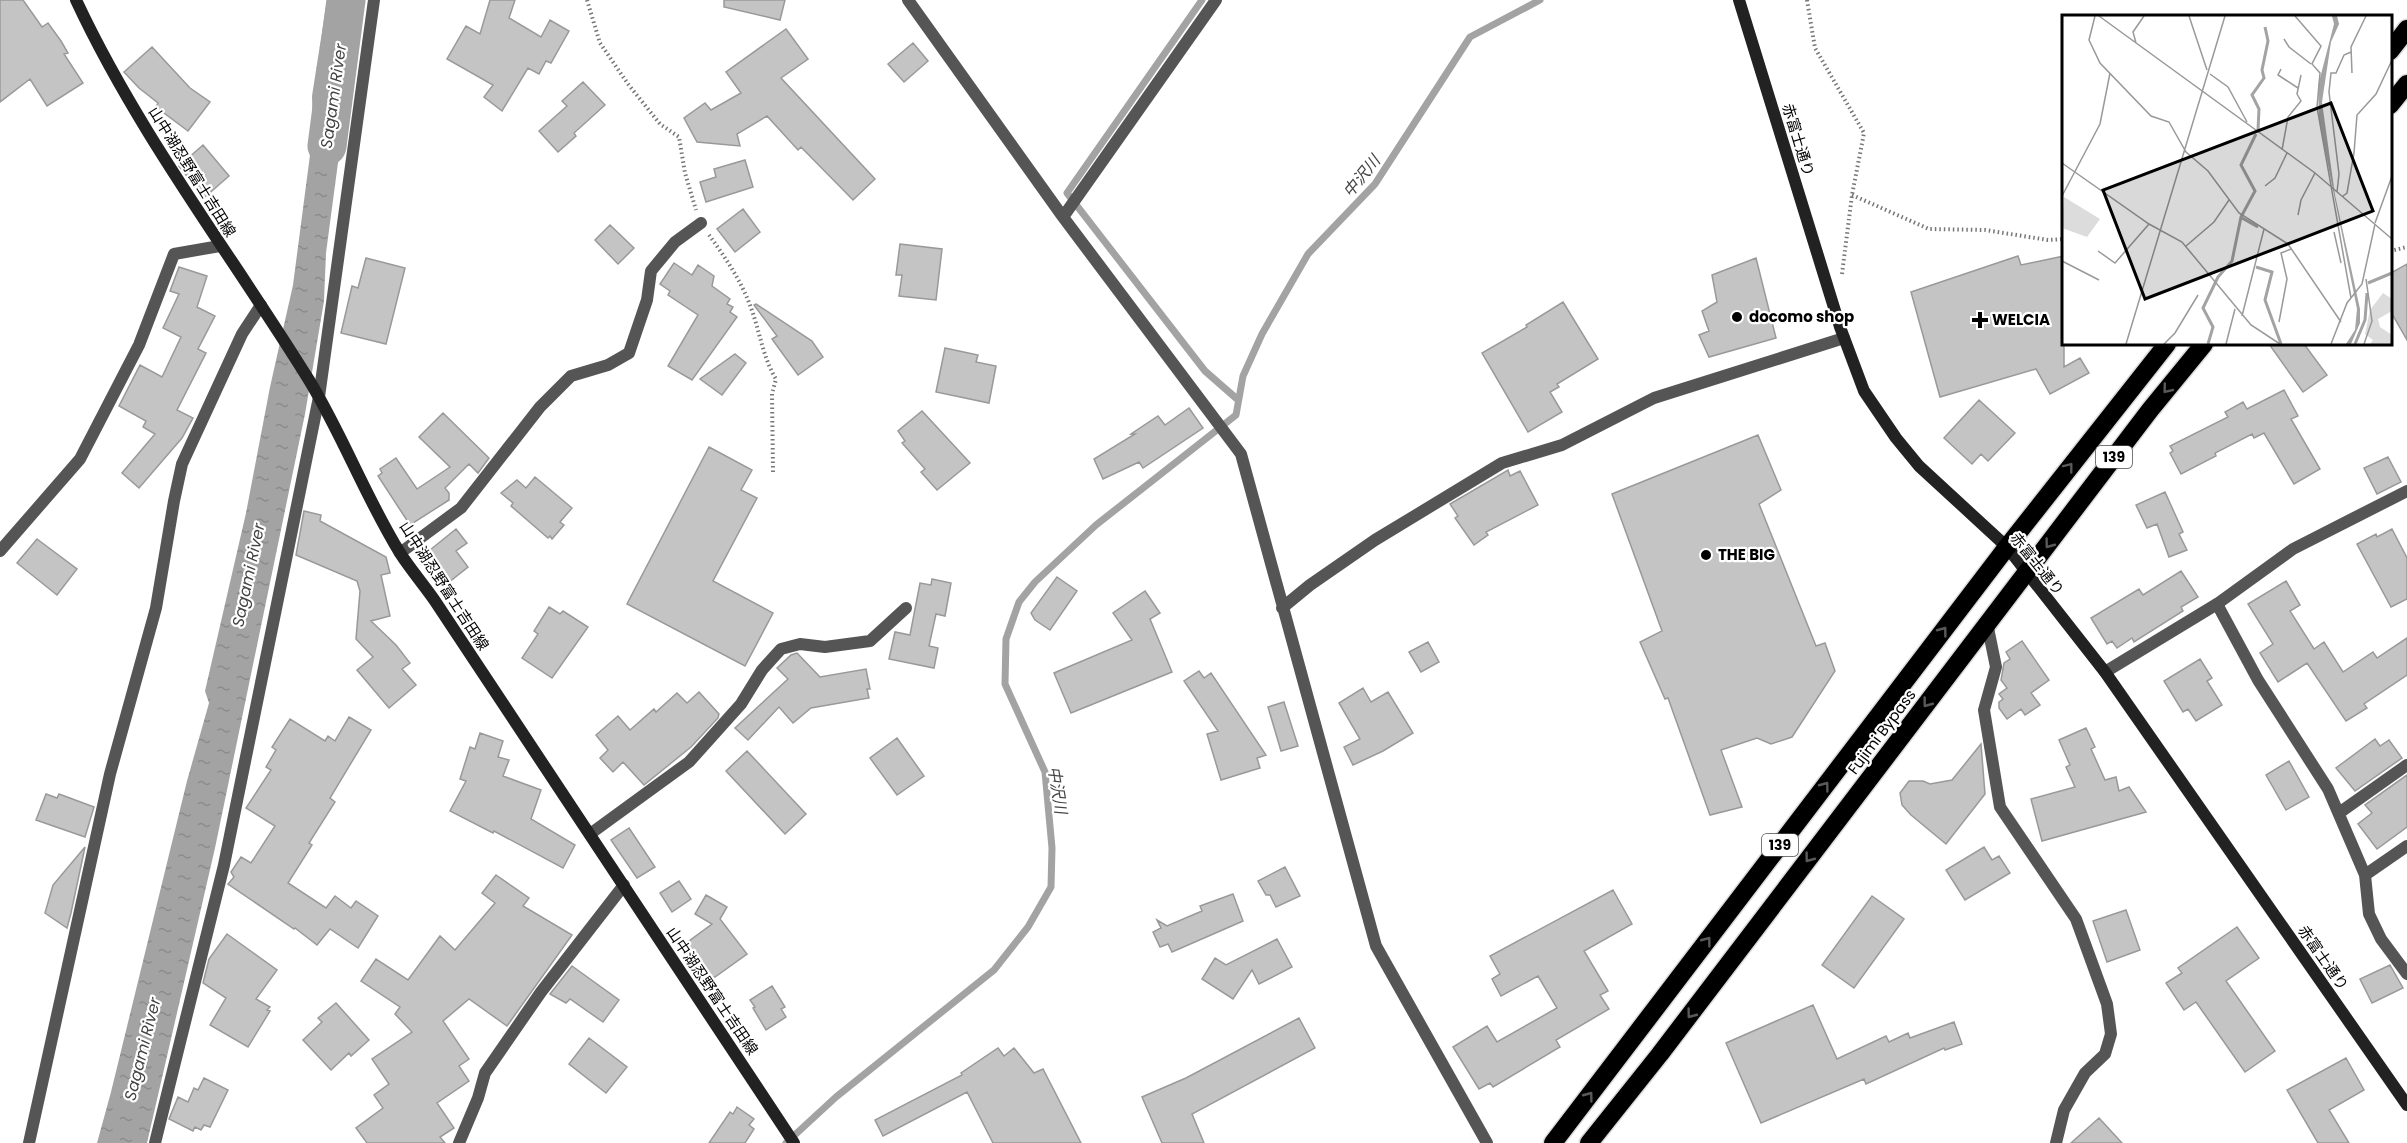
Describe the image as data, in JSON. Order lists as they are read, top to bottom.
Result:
{
  "streets": {
    "highway": ["139", "Fujimi Bypass"],
    "main road": ["赤富士通り", "山中湖忍野富士吉田線"]
  },
  "crossings": [
    ["赤富士通り", "Fujimi Bypass"]
  ],
  "water": ["Sagami River", "中沢川"],
  "places": {
    "other": ["docomo shop", "THE BIG"],
    "health": ["WELCIA"]
  }
}
